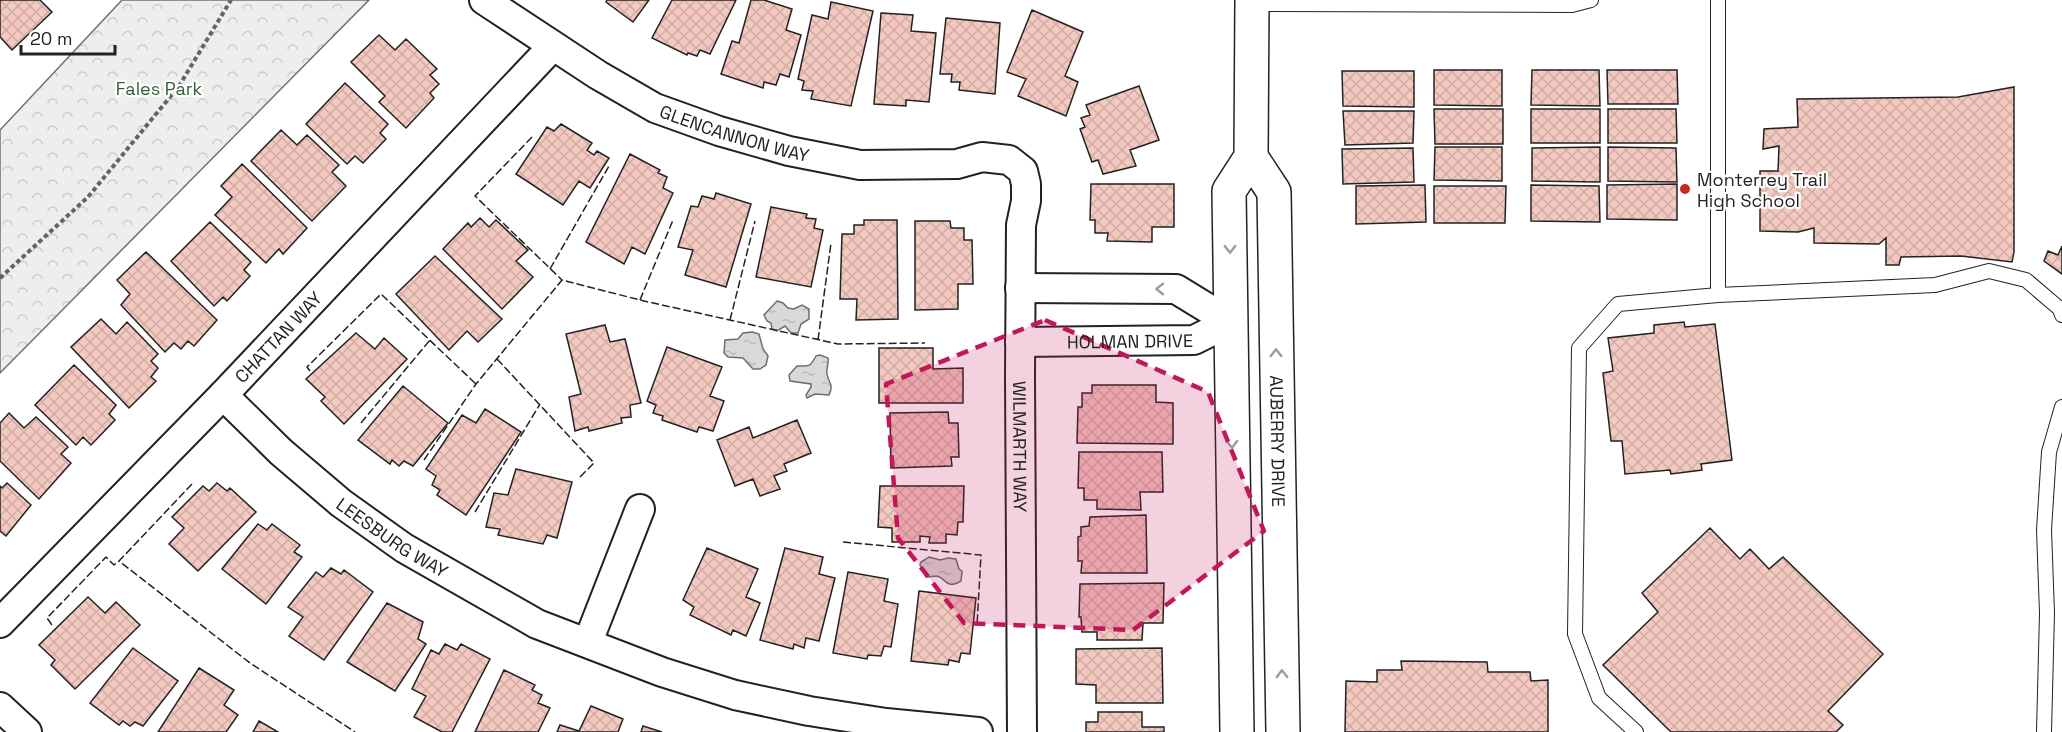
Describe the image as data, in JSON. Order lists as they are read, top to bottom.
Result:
{
  "streets": {
    "street": [
      "GLENCANNON WAY",
      "CHATTAN WAY",
      "HOLMAN DRIVE",
      "AUBERRY DRIVE",
      "WILMARTH WAY",
      "LEESBURG WAY"
    ]
  },
  "crossings": [
    ["GLENCANNON WAY", "CHATTAN WAY"],
    ["GLENCANNON WAY", "WILMARTH WAY"],
    ["CHATTAN WAY", "LEESBURG WAY"],
    ["HOLMAN DRIVE", "WILMARTH WAY"]
  ],
  "parks": ["Fales Park"],
  "places": ["Monterrey Trail High School"],
  "scale_bar": "20 m"
}
